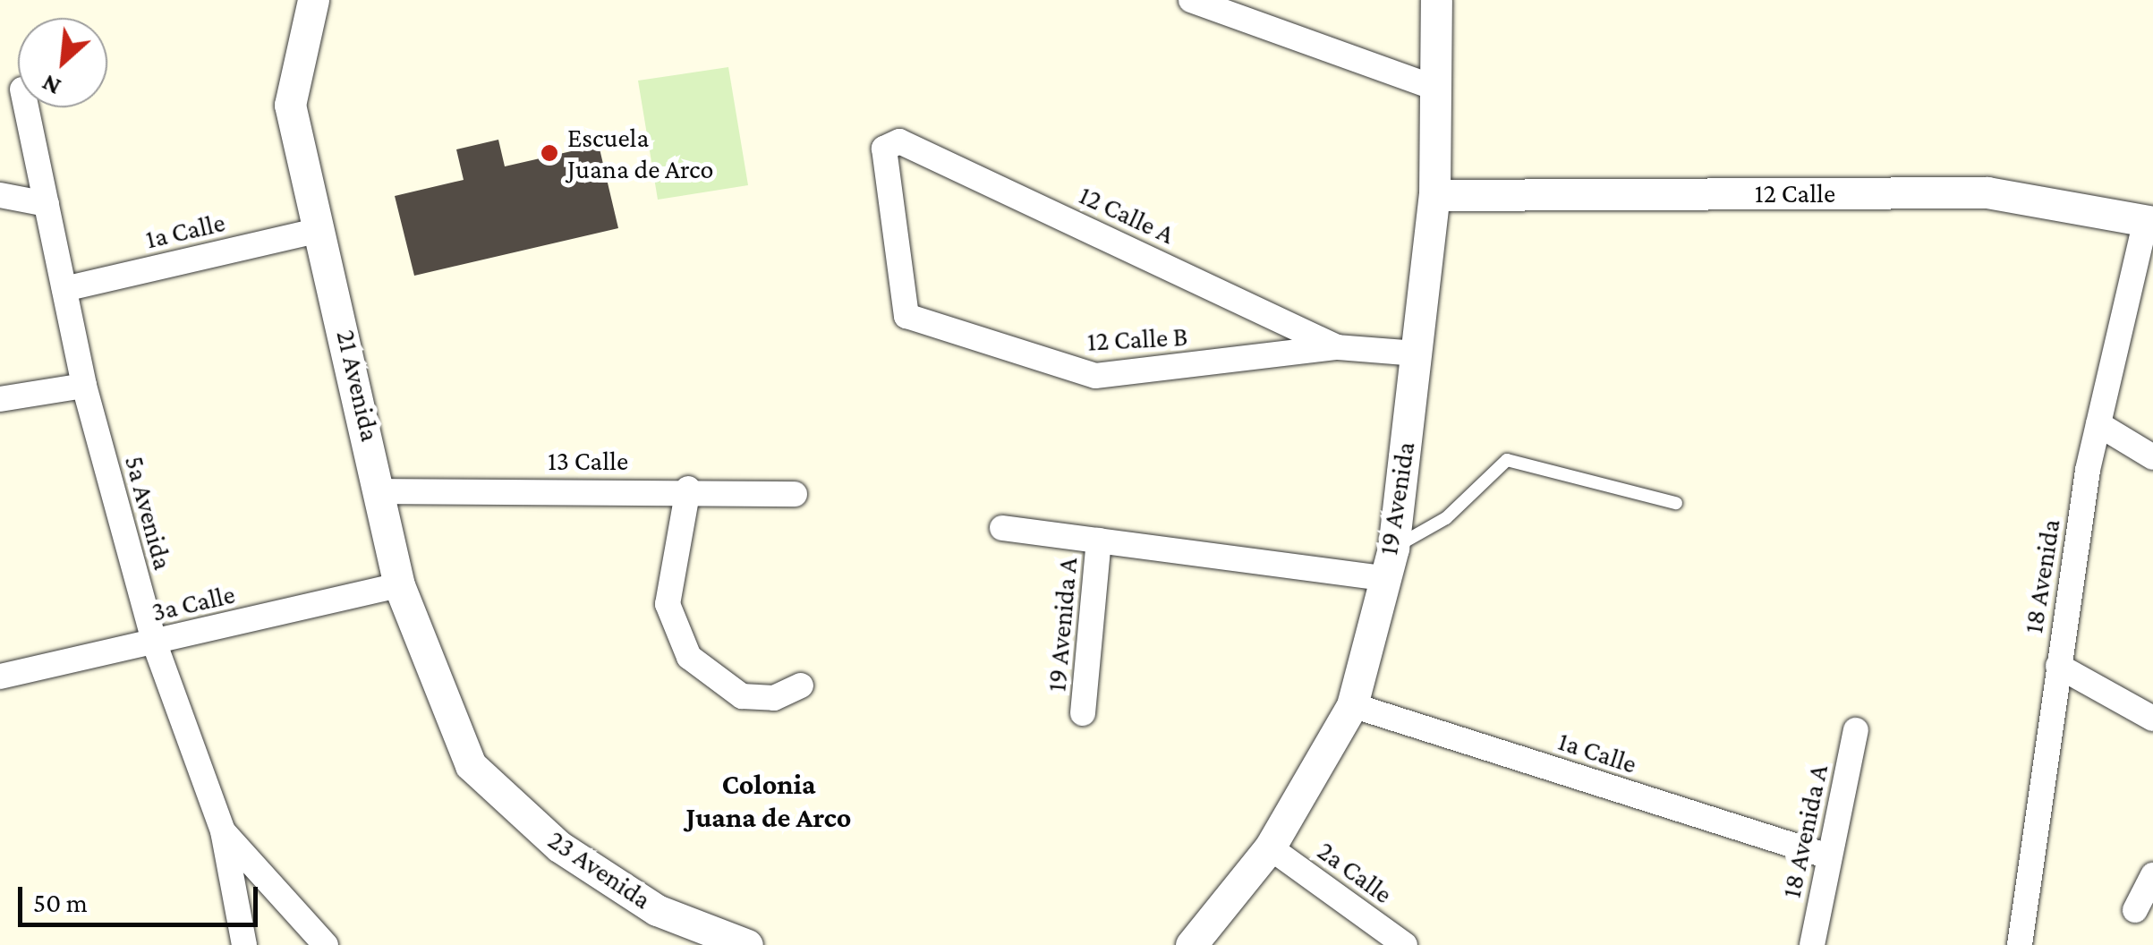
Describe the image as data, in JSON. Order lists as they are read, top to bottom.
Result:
{
  "streets": {
    "street": [
      "12 Calle",
      "12 Calle A",
      "1a Calle",
      "12 Calle B",
      "21 Avenida",
      "13 Calle",
      "19 Avenida",
      "5a Avenida",
      "18 Avenida",
      "3a Calle",
      "19 Avenida A",
      "18 Avenida A",
      "23 Avenida",
      "2a Calle"
    ]
  },
  "crossings": [
    ["12 Calle", "19 Avenida"],
    ["12 Calle", "18 Avenida"],
    ["12 Calle A", "12 Calle B"],
    ["1a Calle", "21 Avenida"],
    ["1a Calle", "19 Avenida"],
    ["1a Calle", "5a Avenida"],
    ["1a Calle", "18 Avenida A"],
    ["21 Avenida", "13 Calle"],
    ["21 Avenida", "3a Calle"],
    ["21 Avenida", "23 Avenida"],
    ["19 Avenida", "2a Calle"],
    ["5a Avenida", "3a Calle"]
  ],
  "districts": ["Colonia Juana de Arco"],
  "places": ["Escuela Juana de Arco"],
  "scale_bar": "50 m",
  "north": "bottom left"
}
